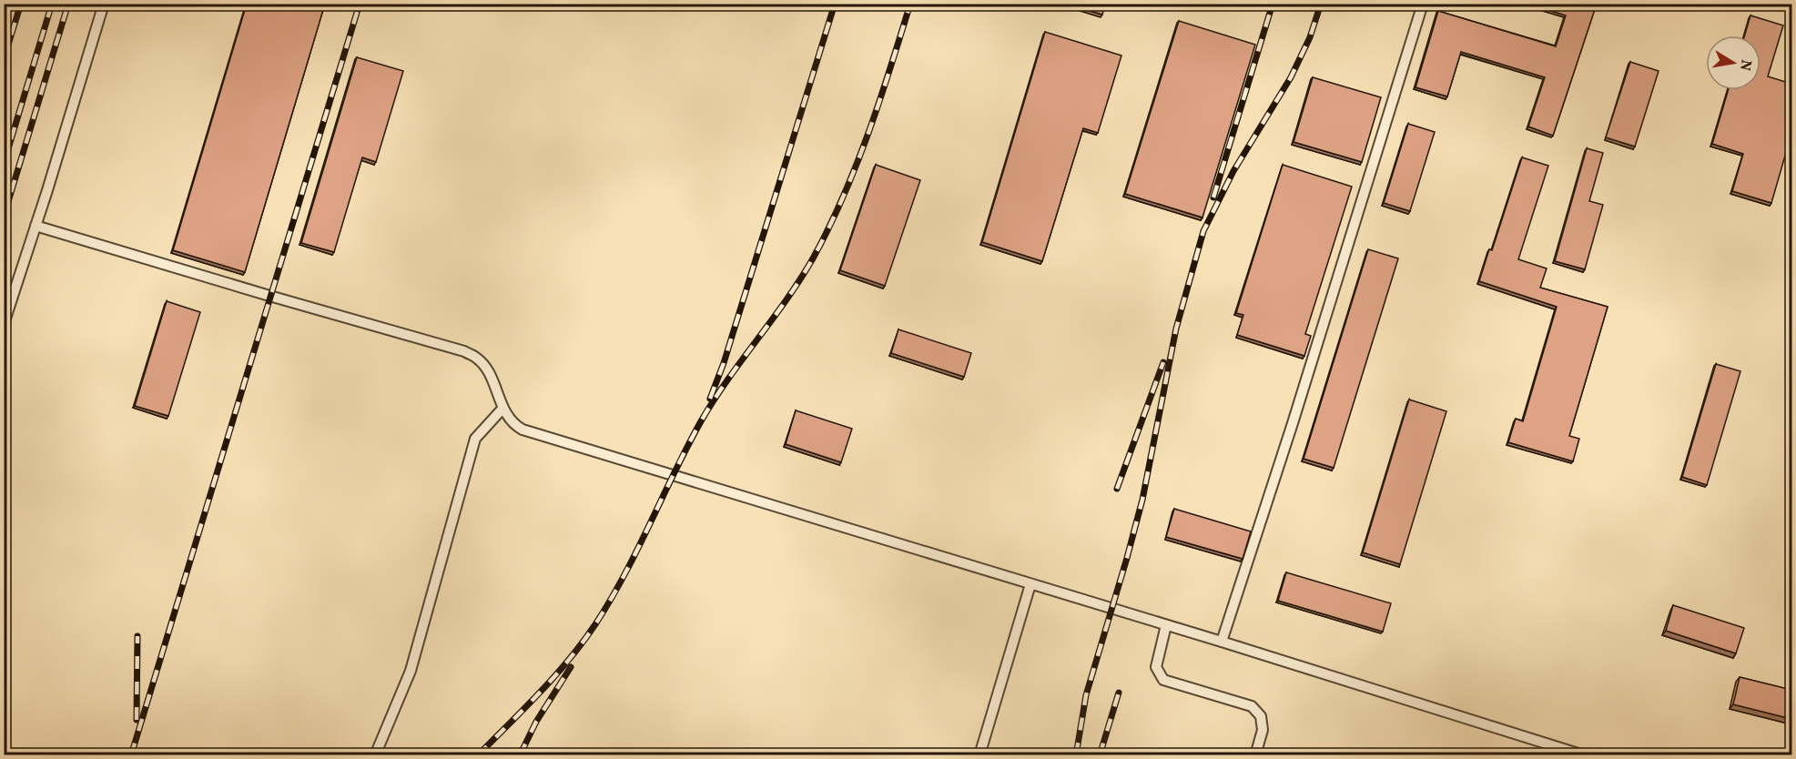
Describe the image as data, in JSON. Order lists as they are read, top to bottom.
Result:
{
  "north": "right"
}
